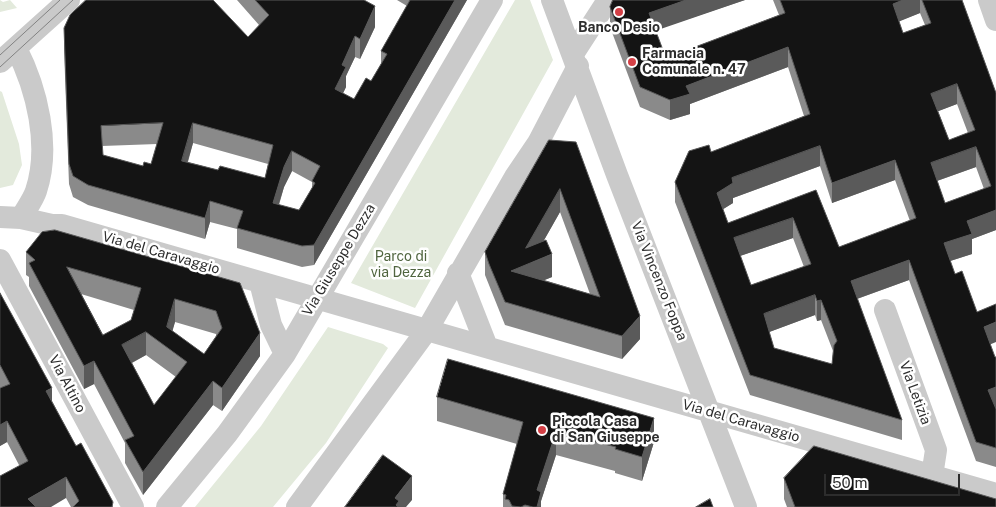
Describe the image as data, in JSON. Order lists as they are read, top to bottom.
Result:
{
  "streets": {
    "street": [
      "Via del Caravaggio",
      "Via Giuseppe Dezza",
      "Via Vincenzo Foppa",
      "Via Altino",
      "Via Letizia"
    ]
  },
  "crossings": [
    ["Via del Caravaggio", "Via Giuseppe Dezza"],
    ["Via del Caravaggio", "Via Vincenzo Foppa"],
    ["Via del Caravaggio", "Via Letizia"]
  ],
  "parks": ["Parco di via Dezza"],
  "places": ["Banco Desio", "Farmacia Comunale n. 47", "Piccola Casa di San Giuseppe"],
  "scale_bar": "50 m"
}
